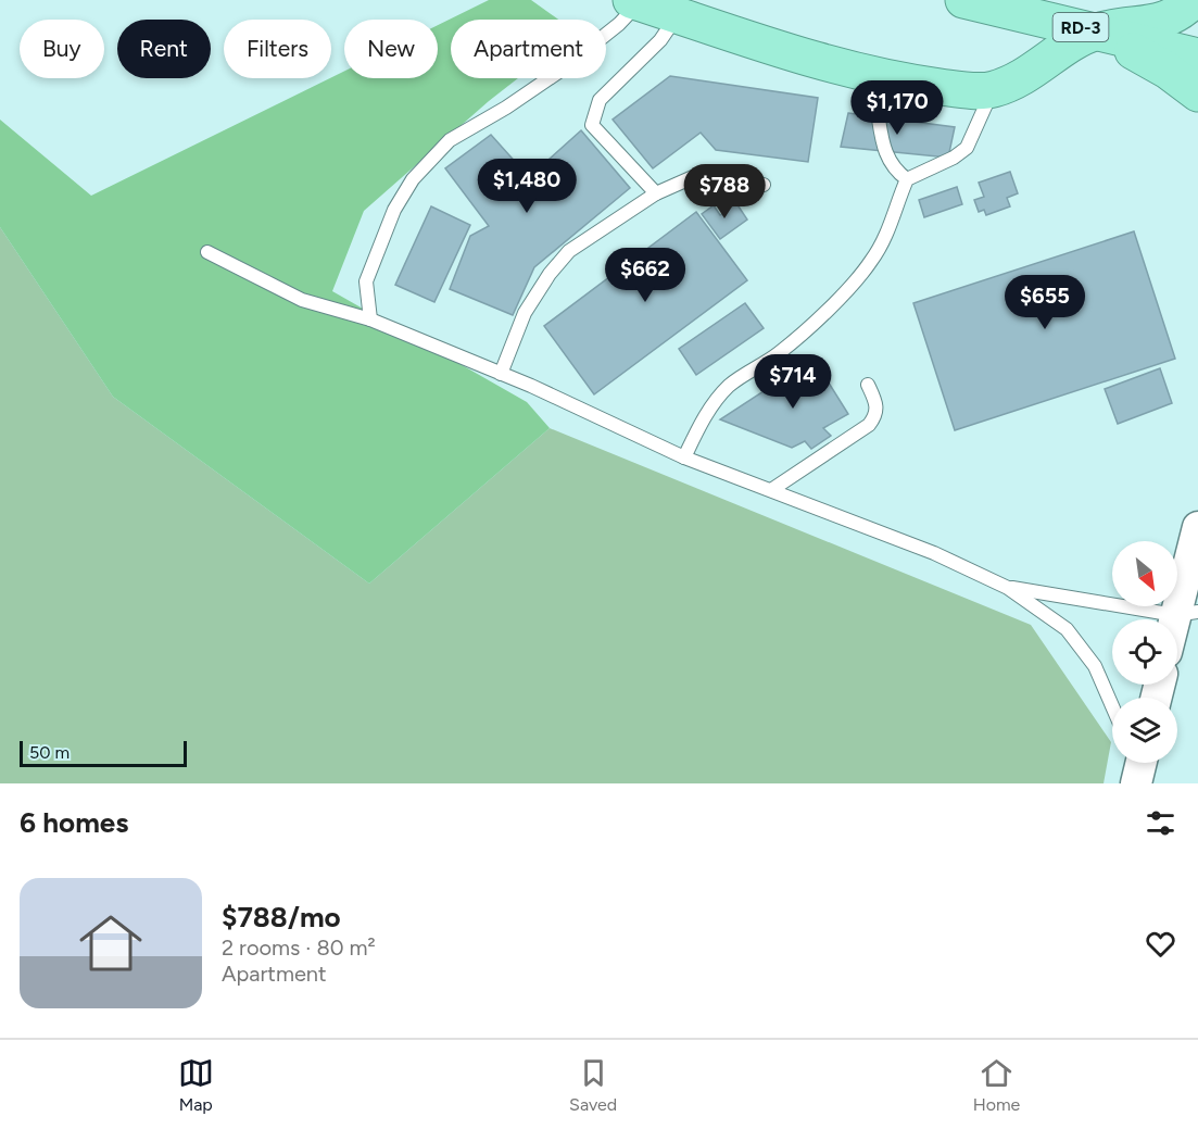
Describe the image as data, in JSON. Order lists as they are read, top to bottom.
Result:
{
  "streets": {
    "highway": ["RD-3"]
  },
  "scale_bar": "50 m",
  "north": "bottom right",
  "page": {
    "chip": [
      "Buy",
      "Rent",
      "Filters",
      "New",
      "Apartment"
    ],
    "price": [
      "$1,170",
      "$1,480",
      "$788",
      "$662",
      "$655",
      "$714"
    ],
    "scale": "50 m",
    "heading": "6 homes",
    "list": [
      {
        "name": "$788/mo",
        "note": "2 rooms · 80 m² · Apartment"
      }
    ],
    "tabs": ["Map", "Saved", "Home"]
  }
}
